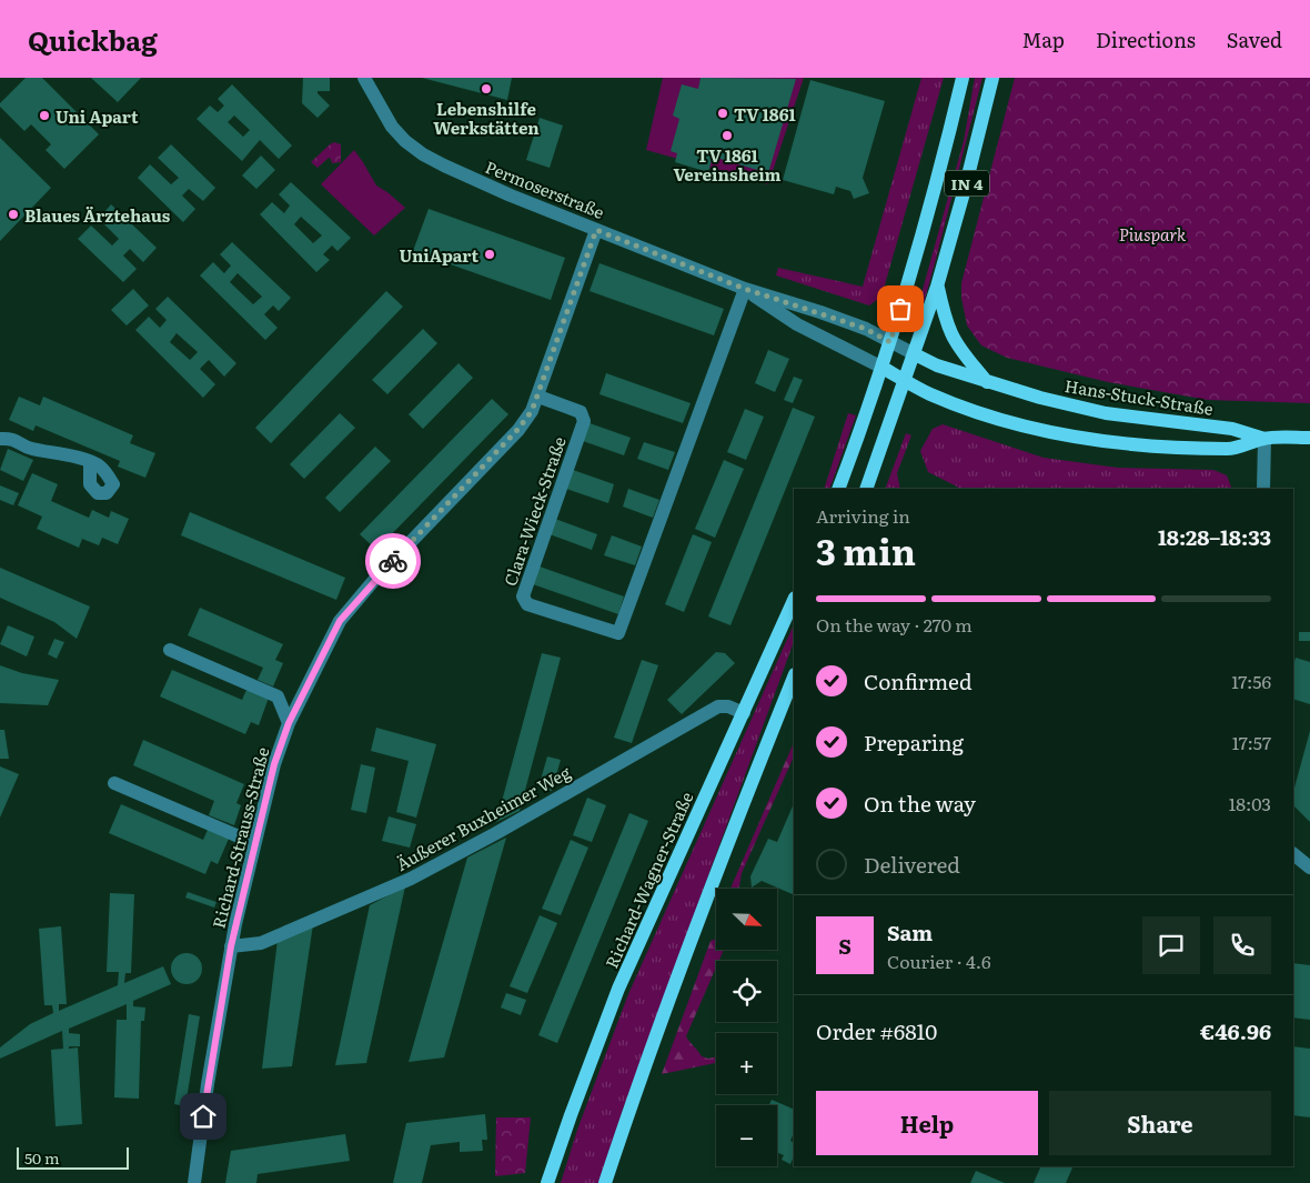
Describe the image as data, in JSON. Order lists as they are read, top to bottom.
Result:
{
  "streets": {
    "main road": ["IN 4", "Hans-Stuck-Straße", "Richard-Wagner-Straße"],
    "street": [
      "Permoserstraße",
      "Clara-Wieck-Straße",
      "Äußerer Buxheimer Weg",
      "Richard-Strauss-Straße"
    ]
  },
  "crossings": [
    ["IN 4", "Permoserstraße"],
    ["IN 4", "Hans-Stuck-Straße"],
    ["Permoserstraße", "Hans-Stuck-Straße"],
    ["Permoserstraße", "Clara-Wieck-Straße"],
    ["Permoserstraße", "Richard-Strauss-Straße"],
    ["Clara-Wieck-Straße", "Richard-Strauss-Straße"],
    ["Äußerer Buxheimer Weg", "Richard-Strauss-Straße"],
    ["Äußerer Buxheimer Weg", "Richard-Wagner-Straße"]
  ],
  "parks": ["Piuspark"],
  "places": [
    "Lebenshilfe Werkstätten",
    "TV 1861",
    "Uni Apart",
    "TV 1861 Vereinsheim",
    "Blaues Ärztehaus",
    "UniApart"
  ],
  "scale_bar": "50 m",
  "north": "bottom right",
  "page": {
    "header": "Quickbag",
    "nav": ["Map", "Directions", "Saved"],
    "heading": ["3 min", "Arriving in", "18:28–18:33"],
    "panel": [
      "Sam",
      "Courier · 4.6",
      "Order #6810",
      "€46.96"
    ],
    "bar": "On the way · 270 m",
    "list": [
      ["Confirmed", "17:56"],
      ["Preparing", "17:57"],
      ["On the way", "18:03"],
      "Delivered"
    ],
    "map_buttons": ["+", "−"],
    "round": "S",
    "buttons": ["Help", "Share"],
    "scale": "50 m"
  }
}
